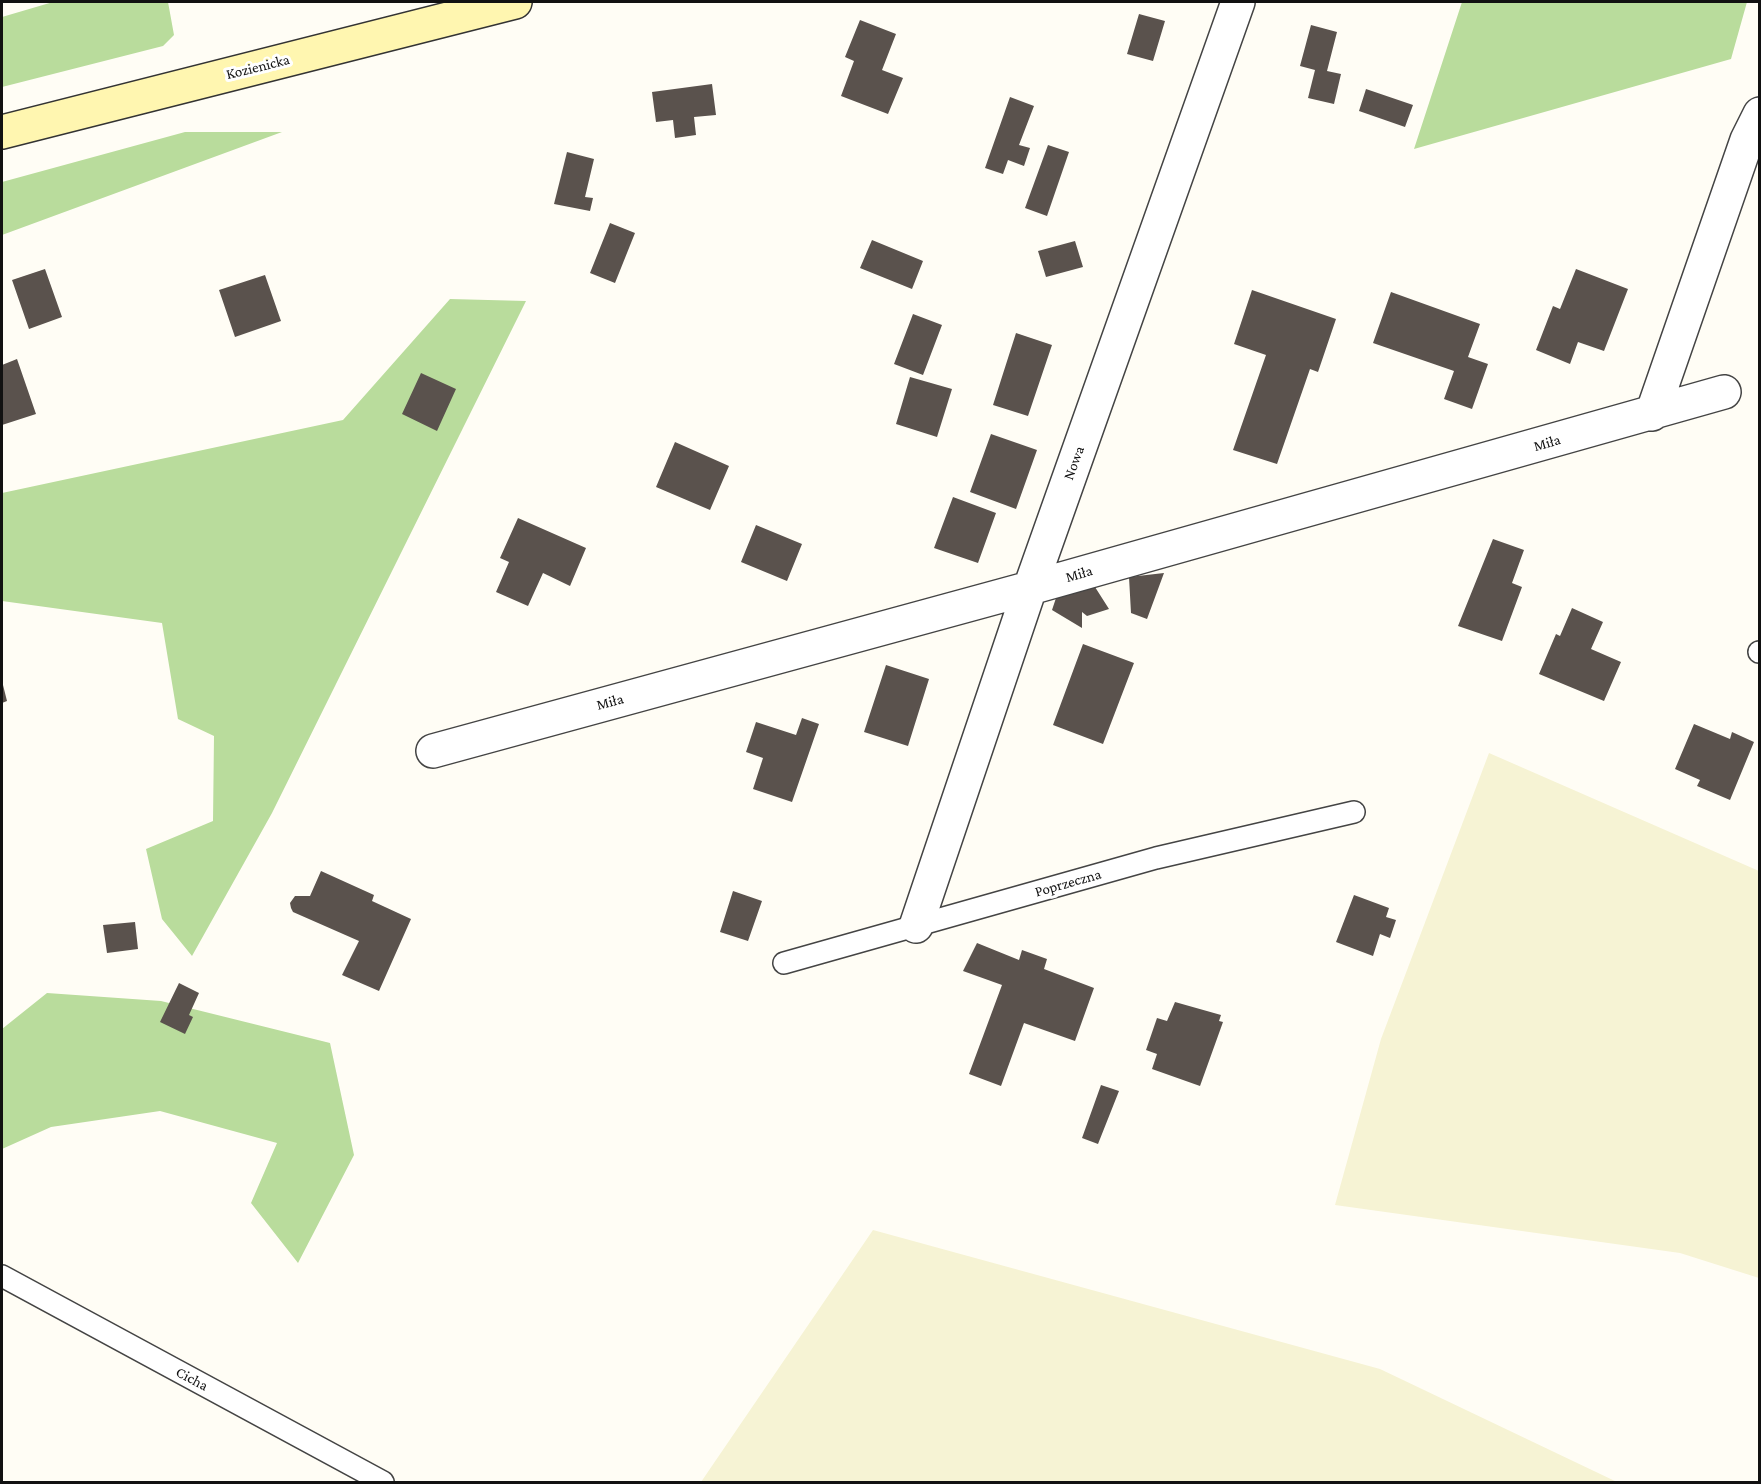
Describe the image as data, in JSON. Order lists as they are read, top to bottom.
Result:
{
  "streets": {
    "main road": ["Kozienicka"],
    "street": ["Miła", "Nowa"],
    "lane": ["Poprzeczna", "Cicha"]
  },
  "crossings": [
    ["Miła", "Nowa"],
    ["Nowa", "Poprzeczna"]
  ]
}
